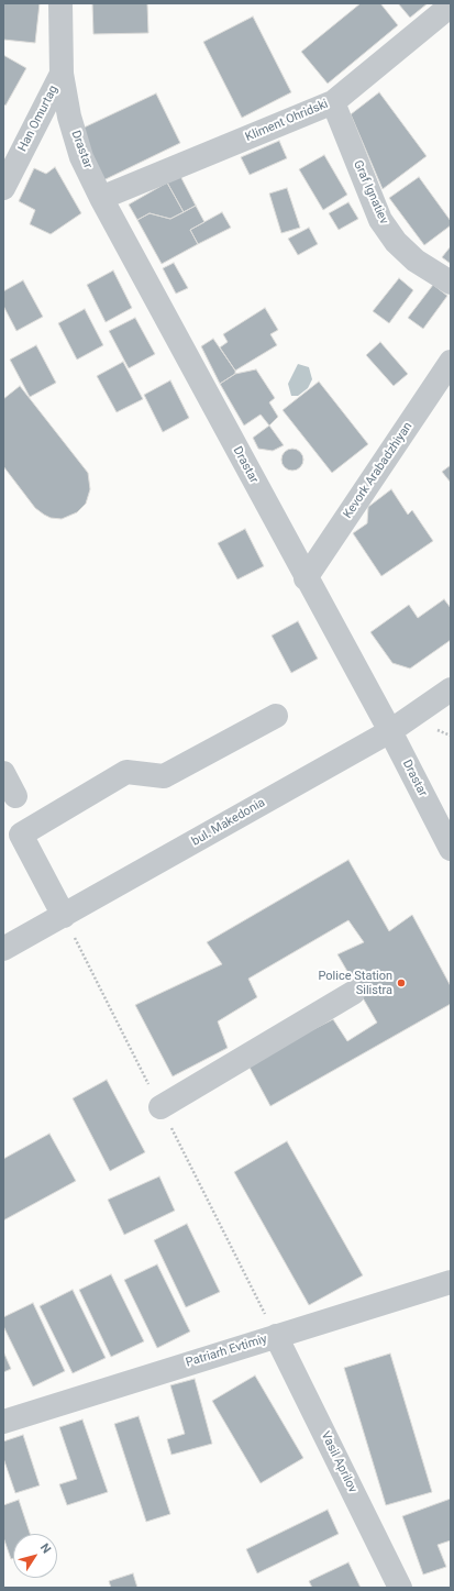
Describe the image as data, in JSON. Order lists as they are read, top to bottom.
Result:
{
  "streets": {
    "street": [
      "Han Omurtag",
      "Kliment Ohridski",
      "Drastar",
      "Graf Ignatiev",
      "Kevork Arabadzhiyan",
      "bul. Makedonia",
      "Patriarh Evtimiy",
      "Vasil Aprilov"
    ]
  },
  "crossings": [
    ["Han Omurtag", "Drastar"],
    ["Kliment Ohridski", "Drastar"],
    ["Kliment Ohridski", "Graf Ignatiev"],
    ["Drastar", "Kevork Arabadzhiyan"],
    ["Drastar", "bul. Makedonia"],
    ["Patriarh Evtimiy", "Vasil Aprilov"]
  ],
  "places": ["Police Station Silistra"],
  "north": "top right"
}
